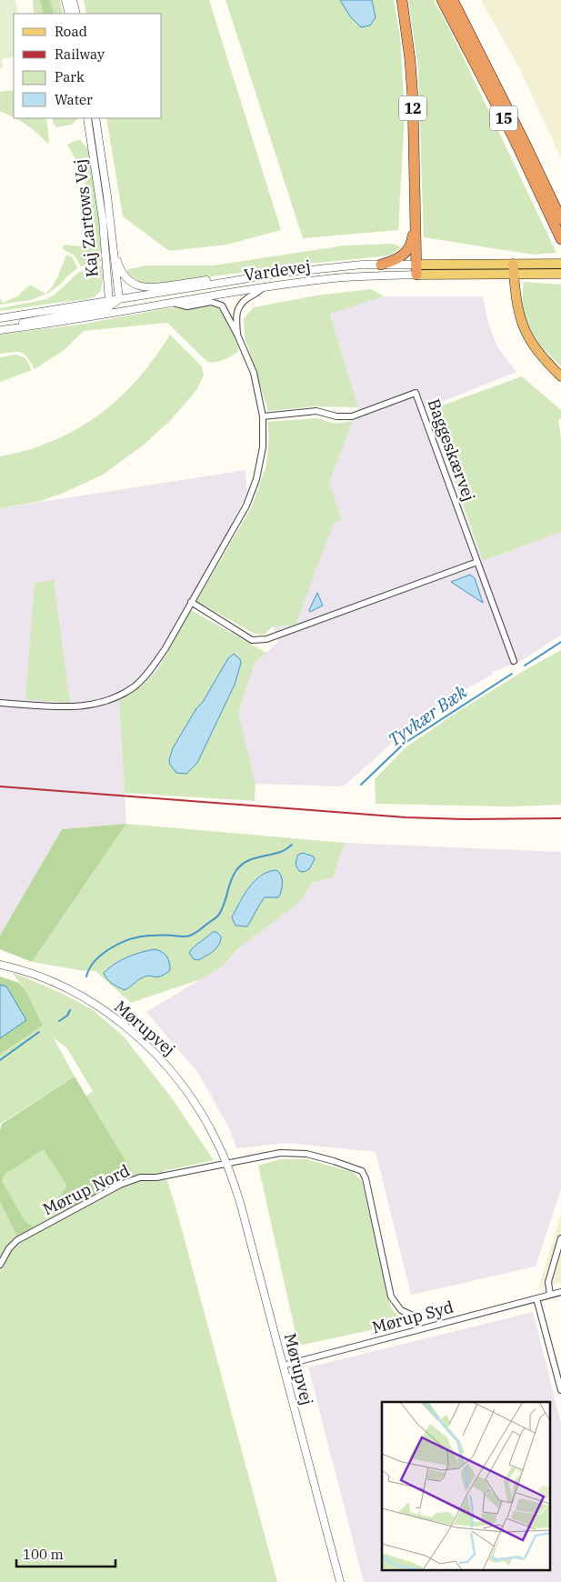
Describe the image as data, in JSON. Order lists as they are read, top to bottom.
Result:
{
  "streets": {
    "highway": ["12", "15"],
    "main road": ["Vardevej"],
    "street": [
      "Kaj Zartows Vej",
      "Baggeskærvej",
      "Mørupvej",
      "Mørup Nord",
      "Mørup Syd"
    ]
  },
  "crossings": [
    ["12", "Vardevej"],
    ["Kaj Zartows Vej", "Vardevej"],
    ["Mørupvej", "Mørup Nord"],
    ["Mørupvej", "Mørup Syd"]
  ],
  "water": ["Tyvkær Bæk"],
  "legend": [
    "Road",
    "Railway",
    "Park",
    "Water"
  ],
  "scale_bar": "100 m"
}
